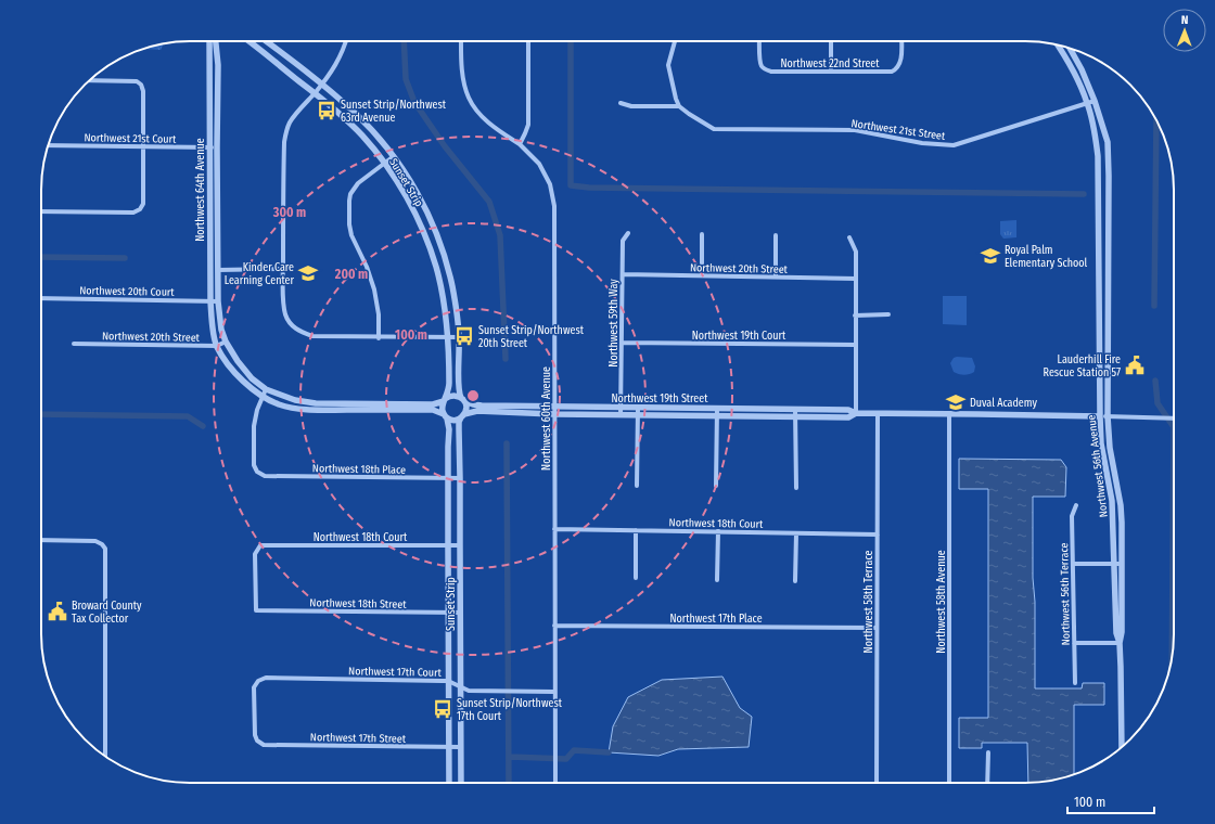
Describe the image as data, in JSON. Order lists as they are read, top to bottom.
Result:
{
  "streets": {
    "street": [
      "Northwest 22nd Street",
      "Northwest 21st Street",
      "Northwest 21st Court",
      "Sunset Strip",
      "Northwest 64th Avenue",
      "Northwest 20th Street",
      "Northwest 20th Court",
      "Northwest 59th Way",
      "Northwest 19th Court",
      "Northwest 19th Street",
      "Northwest 60th Avenue",
      "Northwest 56th Avenue",
      "Northwest 18th Place",
      "Northwest 18th Court",
      "Northwest 56th Terrace",
      "Northwest 58th Terrace",
      "Northwest 58th Avenue",
      "Northwest 18th Street",
      "Northwest 17th Place",
      "Northwest 17th Court",
      "Northwest 17th Street"
    ]
  },
  "crossings": [
    ["Northwest 21st Street", "Northwest 56th Avenue"],
    ["Northwest 21st Court", "Northwest 64th Avenue"],
    ["Sunset Strip", "Northwest 19th Street"],
    ["Sunset Strip", "Northwest 18th Place"],
    ["Sunset Strip", "Northwest 18th Court"],
    ["Sunset Strip", "Northwest 18th Street"],
    ["Sunset Strip", "Northwest 17th Court"],
    ["Sunset Strip", "Northwest 17th Street"],
    ["Northwest 64th Avenue", "Northwest 20th Street"],
    ["Northwest 64th Avenue", "Northwest 20th Court"],
    ["Northwest 20th Street", "Northwest 59th Way"],
    ["Northwest 59th Way", "Northwest 19th Court"],
    ["Northwest 59th Way", "Northwest 19th Street"],
    ["Northwest 19th Street", "Northwest 60th Avenue"],
    ["Northwest 19th Street", "Northwest 56th Avenue"],
    ["Northwest 19th Street", "Northwest 58th Terrace"],
    ["Northwest 19th Street", "Northwest 58th Avenue"],
    ["Northwest 60th Avenue", "Northwest 18th Court"],
    ["Northwest 60th Avenue", "Northwest 17th Place"],
    ["Northwest 60th Avenue", "Northwest 17th Court"],
    ["Northwest 18th Court", "Northwest 58th Terrace"],
    ["Northwest 18th Court", "Northwest 18th Street"],
    ["Northwest 58th Terrace", "Northwest 17th Place"],
    ["Northwest 17th Court", "Northwest 17th Street"]
  ],
  "places": {
    "bus stop": ["Sunset Strip/Northwest 63rd Avenue", "Sunset Strip/Northwest 20th Street", "Sunset Strip/Northwest 17th Court"],
    "school or university": ["Royal Palm Elementary School", "Kinder Care Learning Center", "Duval Academy"],
    "public building": ["Lauderhill Fire Rescue Station 57", "Broward County Tax Collector"]
  },
  "scale_bar": "100 m",
  "north": "top",
  "rings": ["300 m", "200 m", "100 m"]
}
